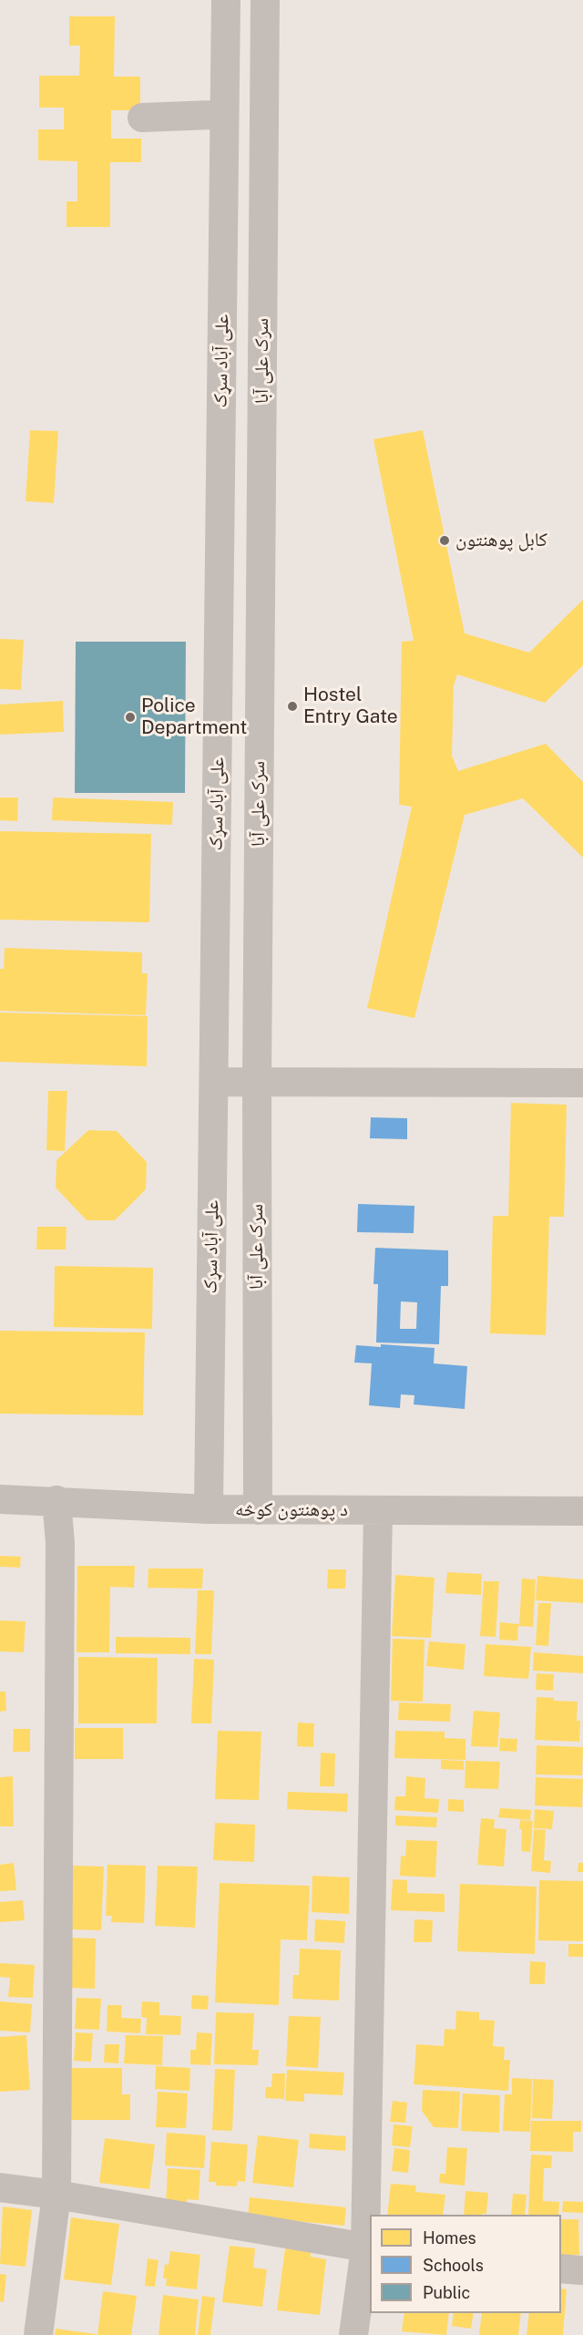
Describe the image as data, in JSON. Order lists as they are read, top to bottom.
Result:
{
  "streets": {
    "street": ["علی آباد سړک", "سرک علی آبا", "د پوهنتون کوڅه"]
  },
  "crossings": [
    ["علی آباد سړک", "د پوهنتون کوڅه"],
    ["سرک علی آبا", "د پوهنتون کوڅه"]
  ],
  "places": ["کابل پوهنتون", "Hostel Entry Gate", "Police Department"],
  "legend": ["Homes", "Schools", "Public"]
}
